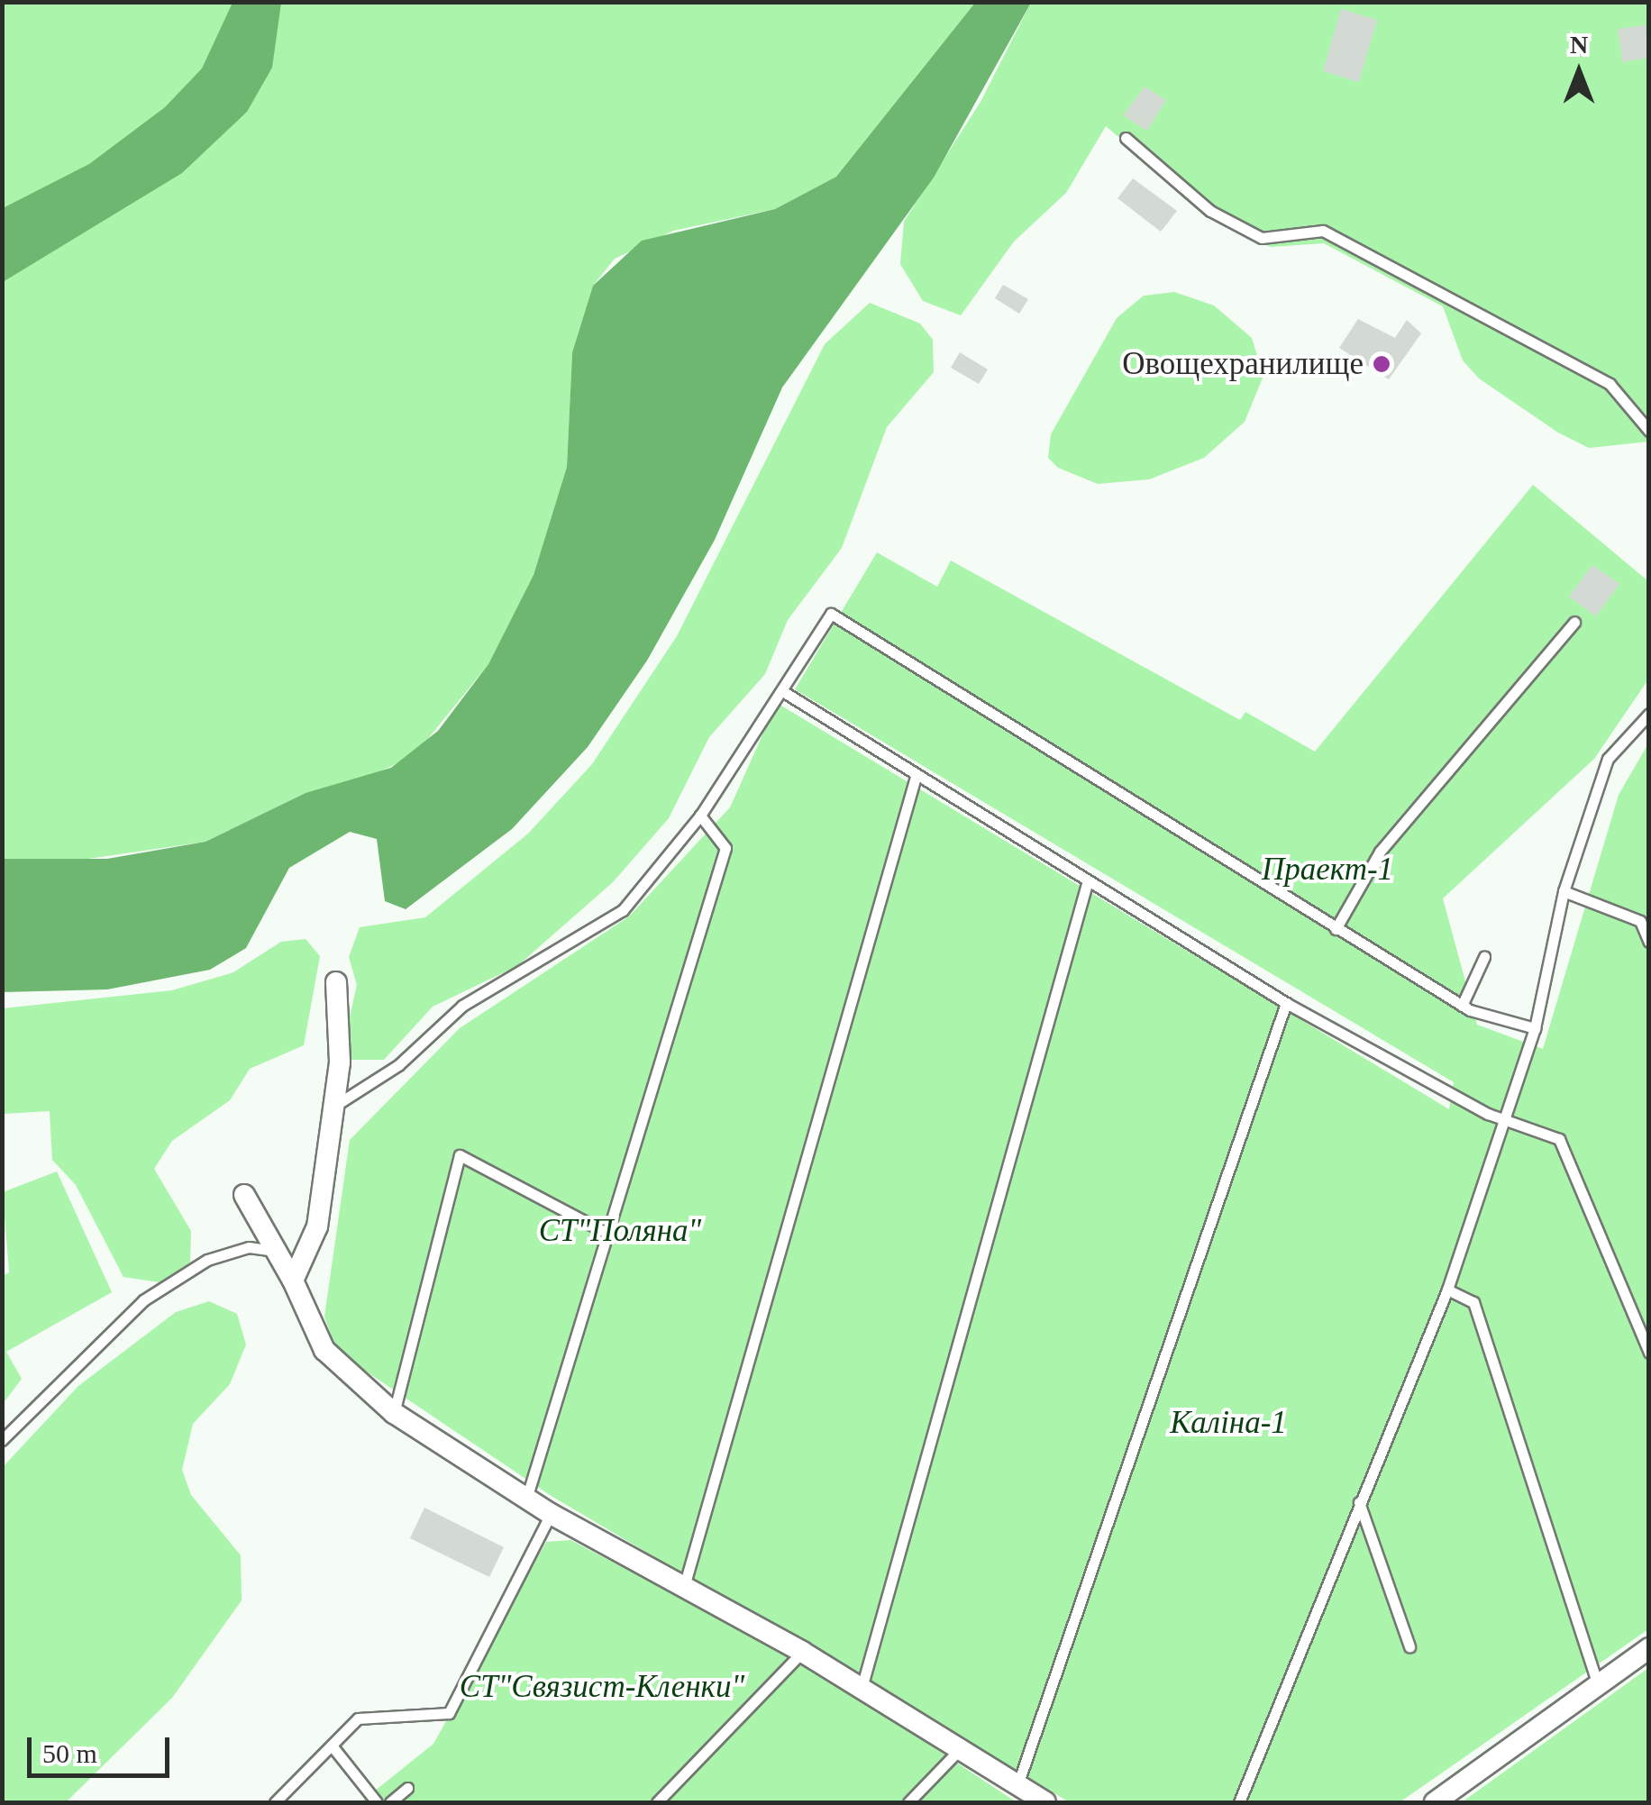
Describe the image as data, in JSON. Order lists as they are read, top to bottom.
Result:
{
  "parks": [
    "Праект-1",
    "СТ\"Поляна\"",
    "Каліна-1",
    "СТ\"Связист-Кленки\""
  ],
  "places": ["Овощехранилище"],
  "scale_bar": "50 m",
  "north": "top"
}
